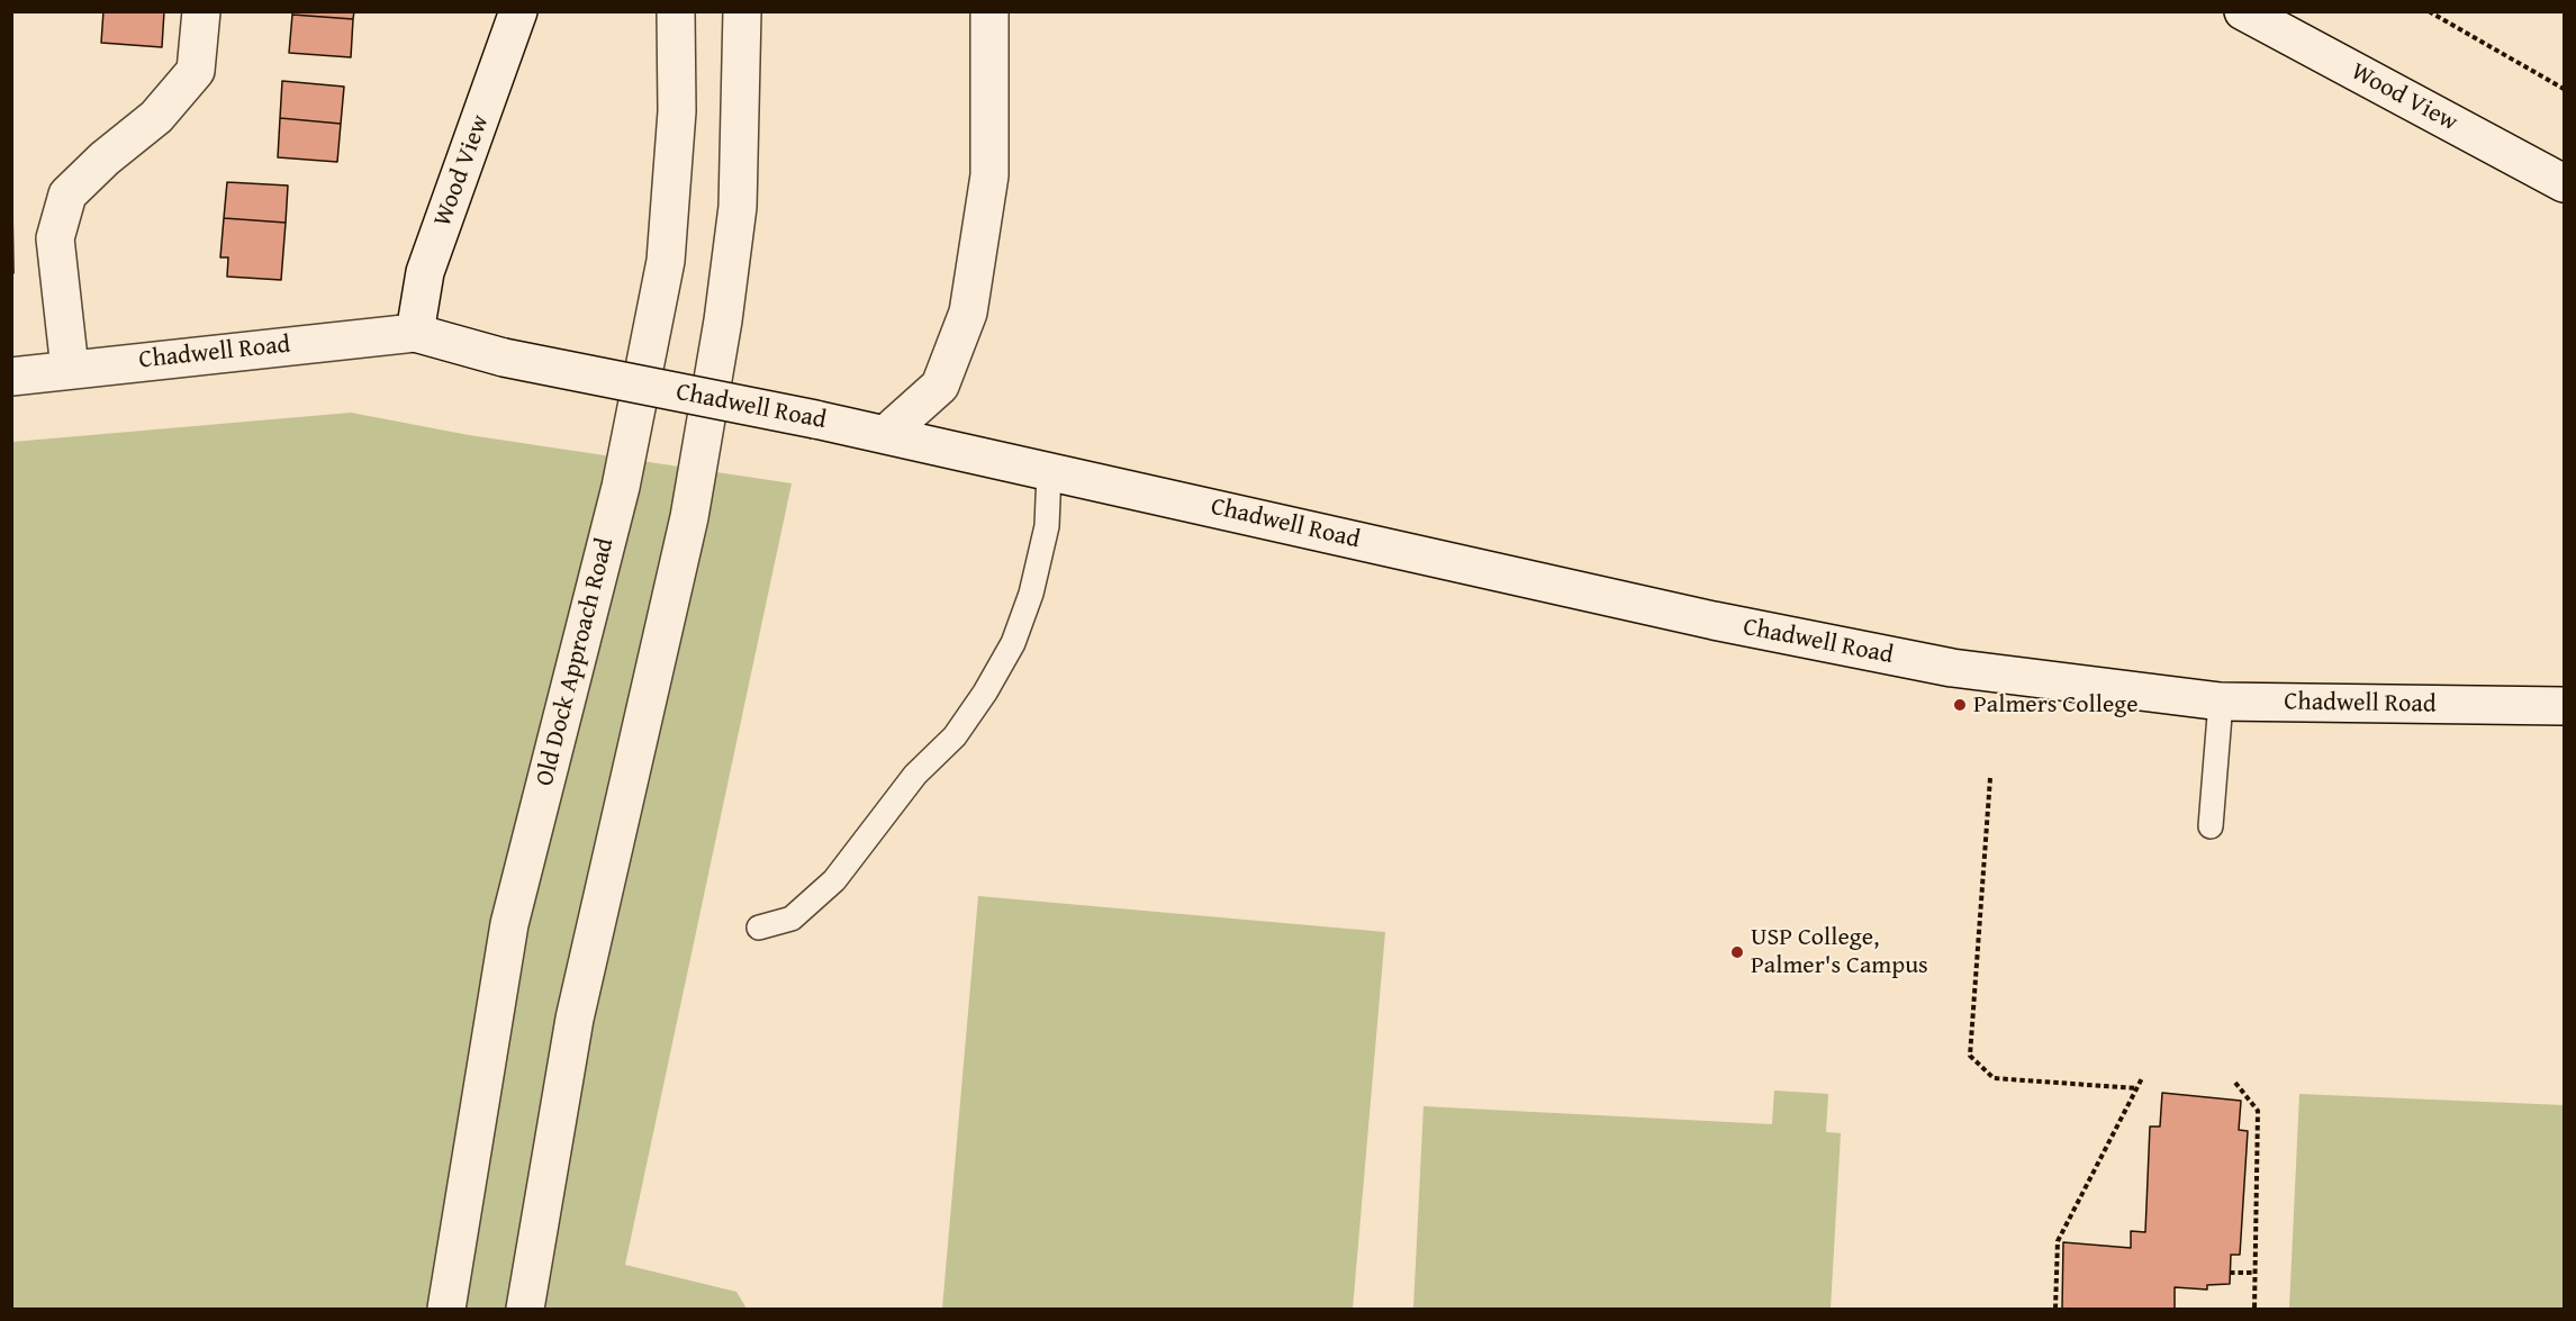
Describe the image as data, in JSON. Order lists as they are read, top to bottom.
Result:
{
  "streets": {
    "street": ["Wood View", "Chadwell Road", "Old Dock Approach Road"]
  },
  "crossings": [
    ["Wood View", "Chadwell Road"]
  ],
  "places": ["Palmers College", "USP College, Palmer's Campus"]
}
